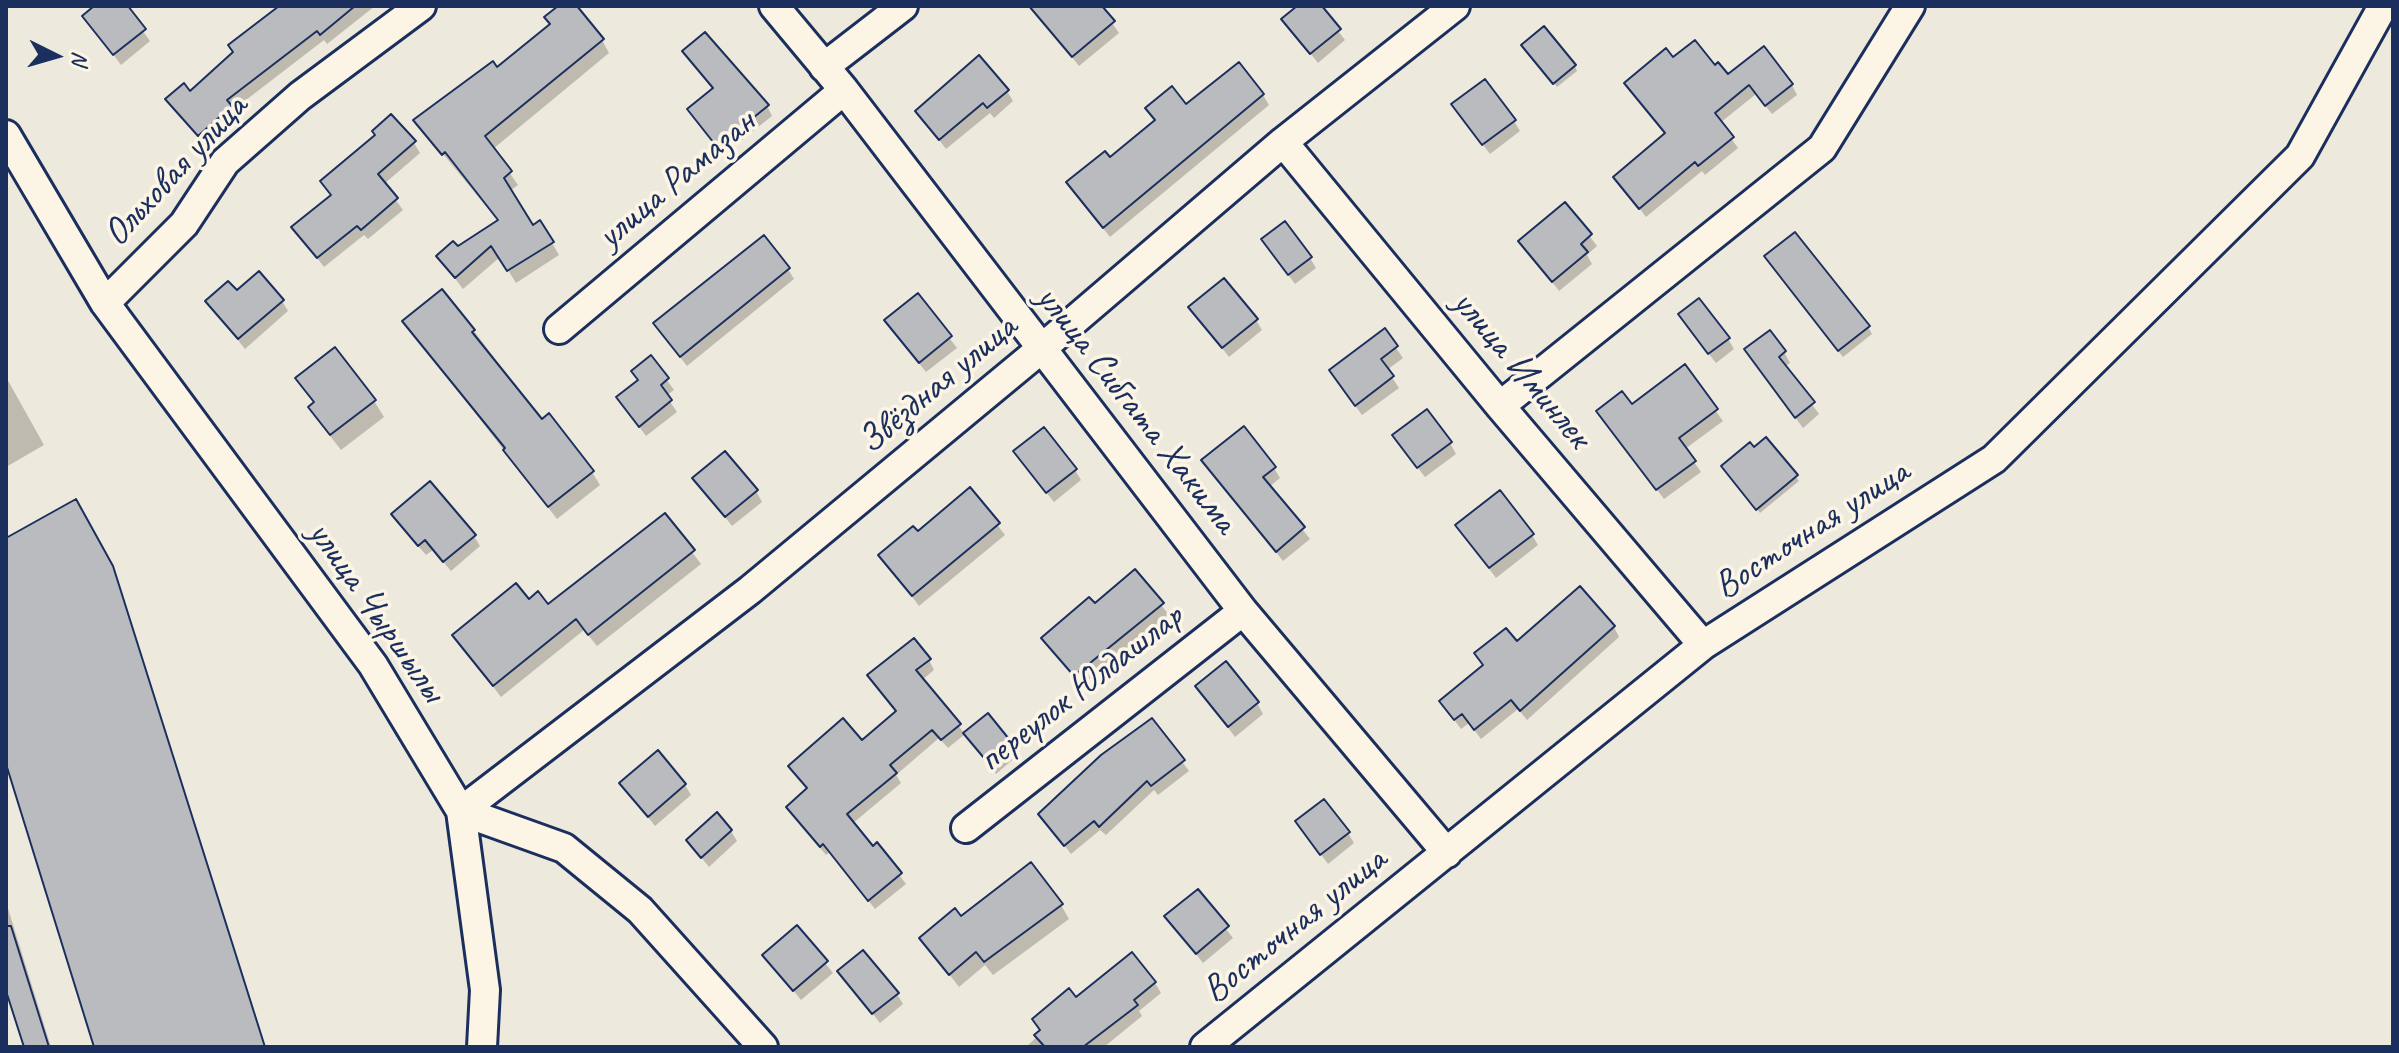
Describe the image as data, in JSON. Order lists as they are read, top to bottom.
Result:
{
  "streets": {
    "street": [
      "Ольховая улица",
      "улица Рамазан",
      "улица Иминлек",
      "Звёздная улица",
      "улица Сибгата Хакима",
      "Восточная улица",
      "улица Чыршылы",
      "переулок Юлдашлар"
    ]
  },
  "crossings": [
    ["Ольховая улица", "улица Чыршылы"],
    ["улица Рамазан", "улица Сибгата Хакима"],
    ["улица Иминлек", "Звёздная улица"],
    ["улица Иминлек", "Восточная улица"],
    ["Звёздная улица", "улица Сибгата Хакима"],
    ["Звёздная улица", "улица Чыршылы"],
    ["улица Сибгата Хакима", "Восточная улица"],
    ["улица Сибгата Хакима", "переулок Юлдашлар"]
  ],
  "north": "right"
}
